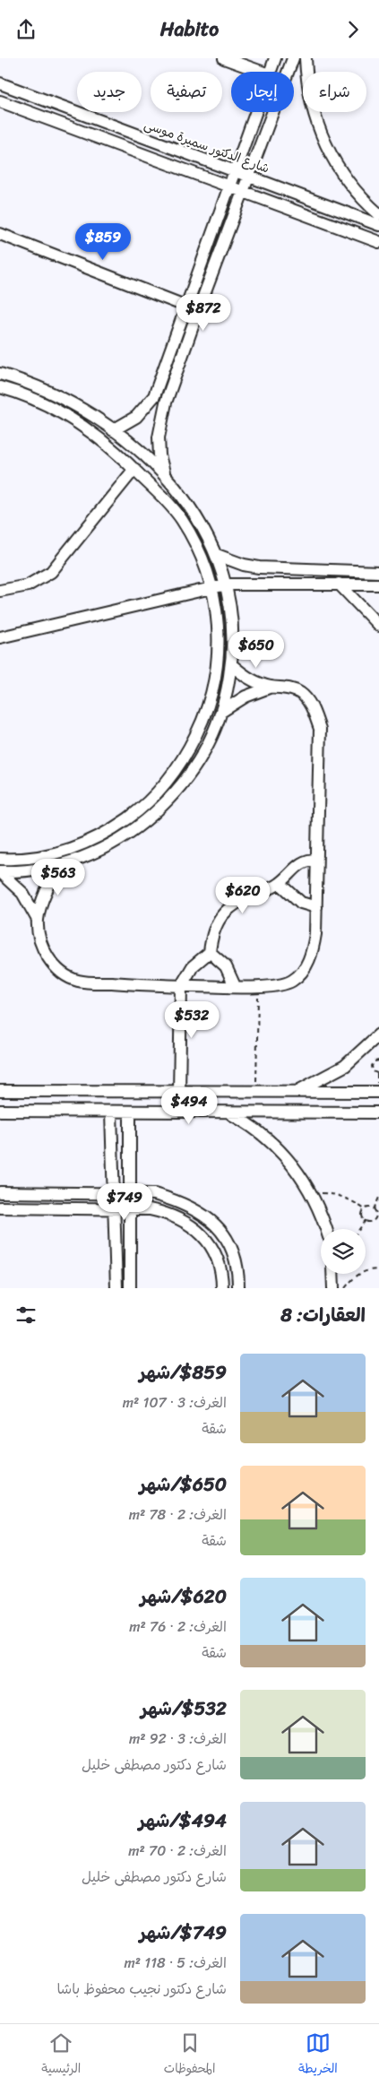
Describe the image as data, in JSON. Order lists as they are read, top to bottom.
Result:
{
  "streets": {
    "street": ["شارع الدكتور سميرة موسى"]
  },
  "page": {
    "header": "Habito",
    "chip": [
      "شراء",
      "إيجار",
      "تصفية",
      "جديد"
    ],
    "price": [
      "$859",
      "$872",
      "$650",
      "$563",
      "$620",
      "$532",
      "$494",
      "$749"
    ],
    "heading": "العقارات: 8",
    "list": [
      {
        "name": "$859/شهر",
        "note": "الغرف: 3 · 107 m² · شقة"
      },
      {
        "name": "$650/شهر",
        "note": "الغرف: 2 · 78 m² · شقة"
      },
      {
        "name": "$620/شهر",
        "note": "الغرف: 2 · 76 m² · شقة"
      },
      {
        "name": "$532/شهر",
        "note": "الغرف: 3 · 92 m² · شارع دكتور مصطفى خليل"
      },
      {
        "name": "$494/شهر",
        "note": "الغرف: 2 · 70 m² · شارع دكتور مصطفى خليل"
      },
      {
        "name": "$749/شهر",
        "note": "الغرف: 5 · 118 m² · شارع دكتور نجيب محفوظ باشا"
      }
    ],
    "tabs": ["الخريطة", "المحفوظات", "الرئيسية"]
  }
}
